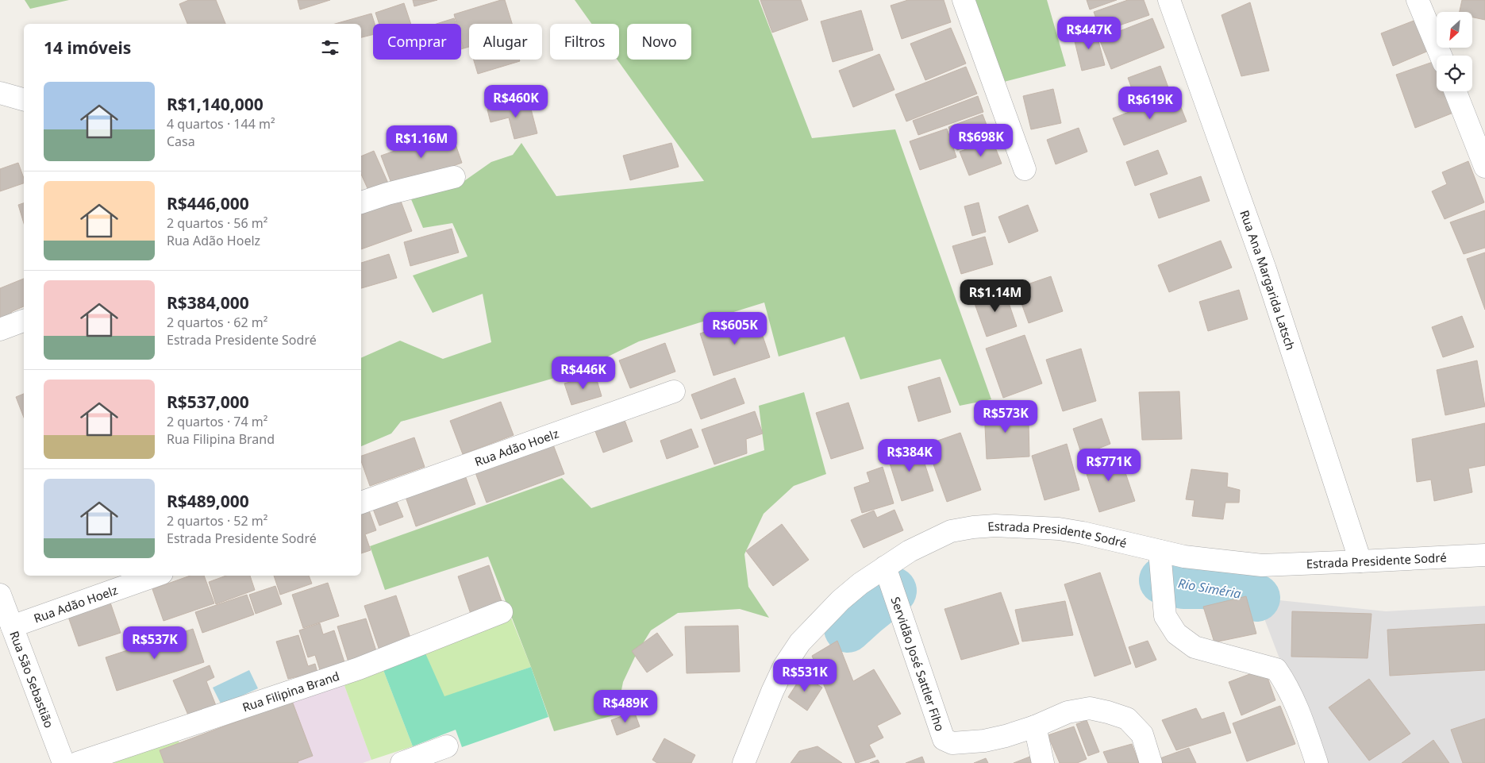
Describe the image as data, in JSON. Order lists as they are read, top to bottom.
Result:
{
  "streets": {
    "street": [
      "Rua Ana Margarida Latsch",
      "Rua Adão Hoelz",
      "Estrada Presidente Sodré",
      "Servidão José Sattler Fiho",
      "Rua São Sebastião",
      "Rua Filipina Brand"
    ]
  },
  "crossings": [
    ["Rua Ana Margarida Latsch", "Estrada Presidente Sodré"],
    ["Rua Adão Hoelz", "Rua São Sebastião"],
    ["Estrada Presidente Sodré", "Servidão José Sattler Fiho"]
  ],
  "water": ["Rio Siméria"],
  "north": "bottom left",
  "page": {
    "price": [
      "R$447K",
      "R$460K",
      "R$619K",
      "R$698K",
      "R$1.16M",
      "R$1.14M",
      "R$605K",
      "R$446K",
      "R$573K",
      "R$384K",
      "R$771K",
      "R$537K",
      "R$531K",
      "R$489K"
    ],
    "chip": [
      "Comprar",
      "Alugar",
      "Filtros",
      "Novo"
    ],
    "heading": "14 imóveis",
    "list": [
      {
        "name": "R$1,140,000",
        "note": "4 quartos · 144 m² · Casa"
      },
      {
        "name": "R$446,000",
        "note": "2 quartos · 56 m² · Rua Adão Hoelz"
      },
      {
        "name": "R$384,000",
        "note": "2 quartos · 62 m² · Estrada Presidente Sodré"
      },
      {
        "name": "R$537,000",
        "note": "2 quartos · 74 m² · Rua Filipina Brand"
      },
      {
        "name": "R$489,000",
        "note": "2 quartos · 52 m² · Estrada Presidente Sodré"
      }
    ]
  }
}
